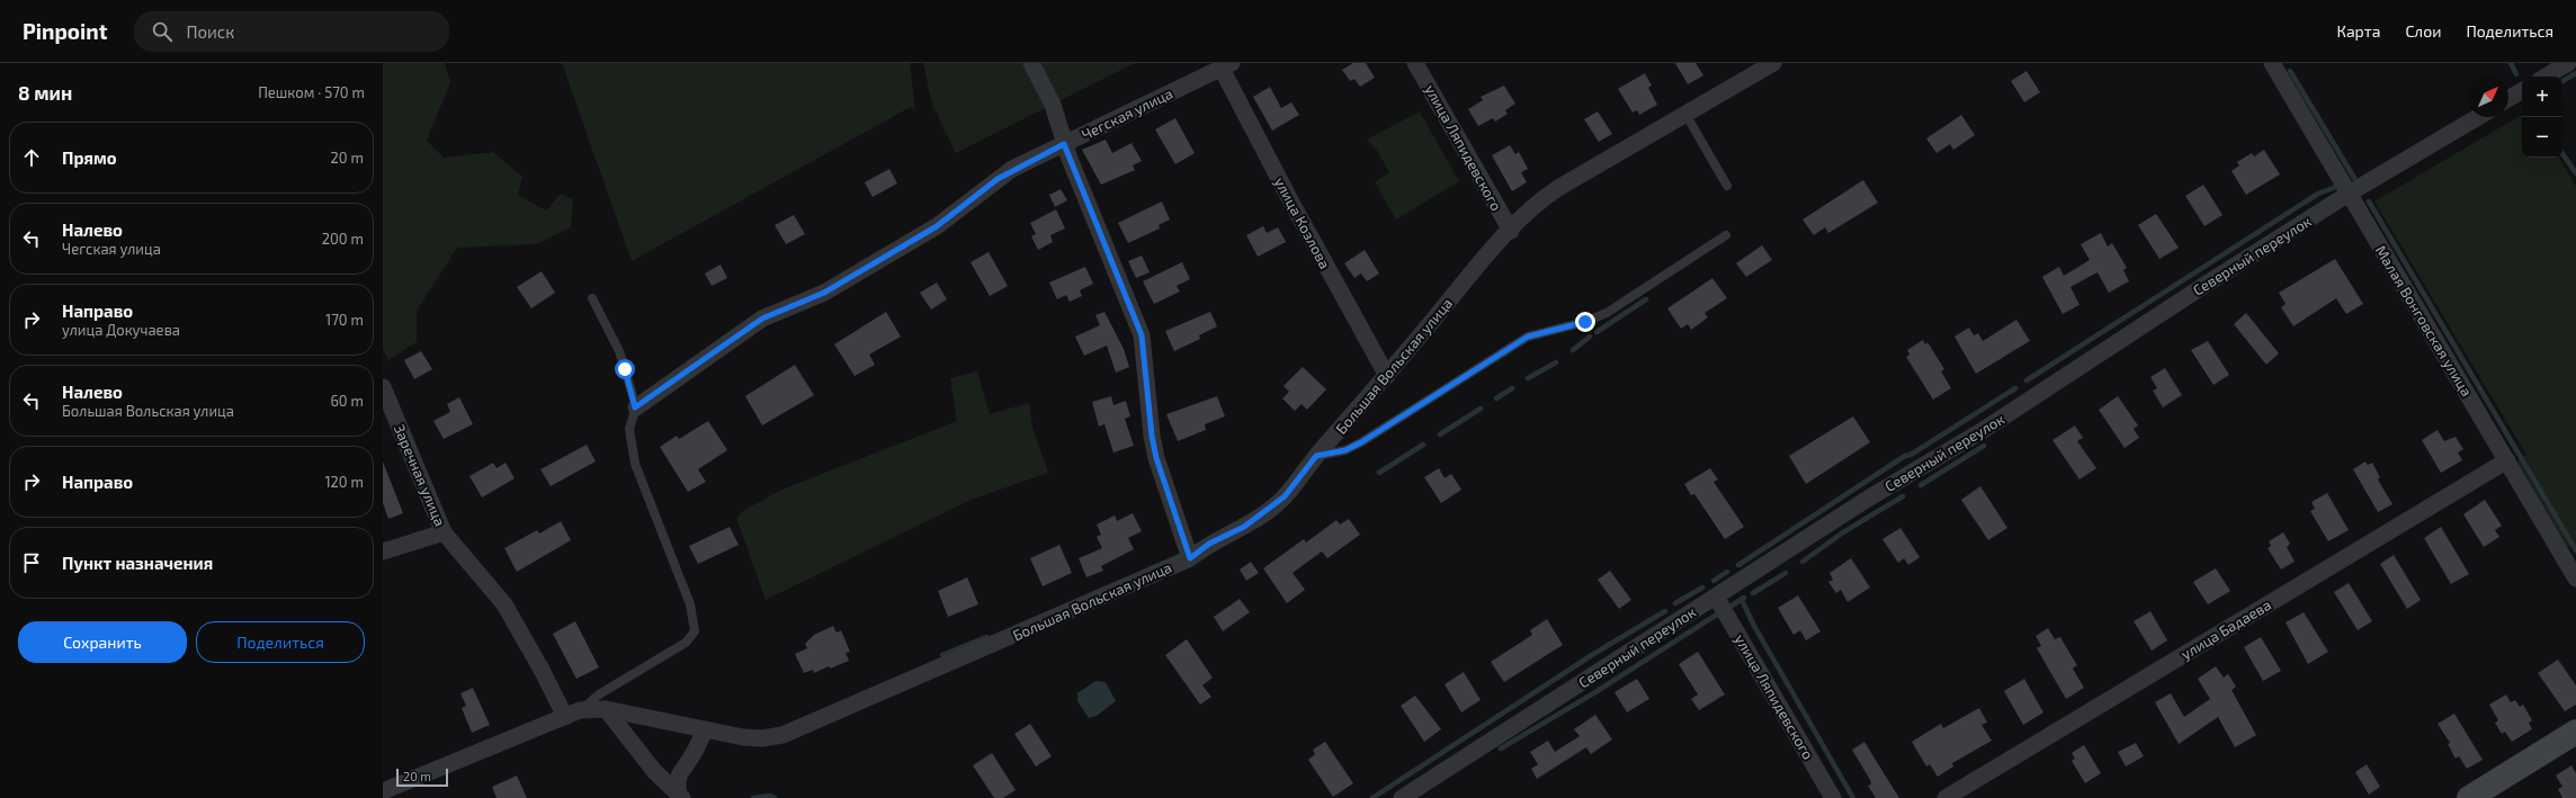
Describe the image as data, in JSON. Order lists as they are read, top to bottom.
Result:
{
  "streets": {
    "street": [
      "Чегская улица",
      "улица Ляпидевского",
      "улица Козлова",
      "Северный переулок",
      "Малая Вонговская улица",
      "Большая Вольская улица",
      "Заречная улица",
      "улица Бадаева"
    ]
  },
  "crossings": [
    ["Чегская улица", "улица Козлова"],
    ["улица Ляпидевского", "Северный переулок"],
    ["улица Ляпидевского", "Большая Вольская улица"],
    ["улица Козлова", "Большая Вольская улица"],
    ["Северный переулок", "Малая Вонговская улица"],
    ["Малая Вонговская улица", "улица Бадаева"],
    ["Большая Вольская улица", "Заречная улица"]
  ],
  "scale_bar": "20 m",
  "north": "top right",
  "page": {
    "header": "Pinpoint",
    "search": "Поиск",
    "nav": ["Карта", "Слои", "Поделиться"],
    "heading": ["8 мин", "Пешком · 570 m"],
    "map_buttons": ["+", "−"],
    "list": [
      ["Прямо", "20 m"],
      ["Налево", "Чегская улица", "200 m"],
      ["Направо", "улица Докучаева", "170 m"],
      ["Налево", "Большая Вольская улица", "60 m"],
      ["Направо", "120 m"],
      "Пункт назначения"
    ],
    "buttons": ["Сохранить", "Поделиться"],
    "scale": "20 m"
  }
}
